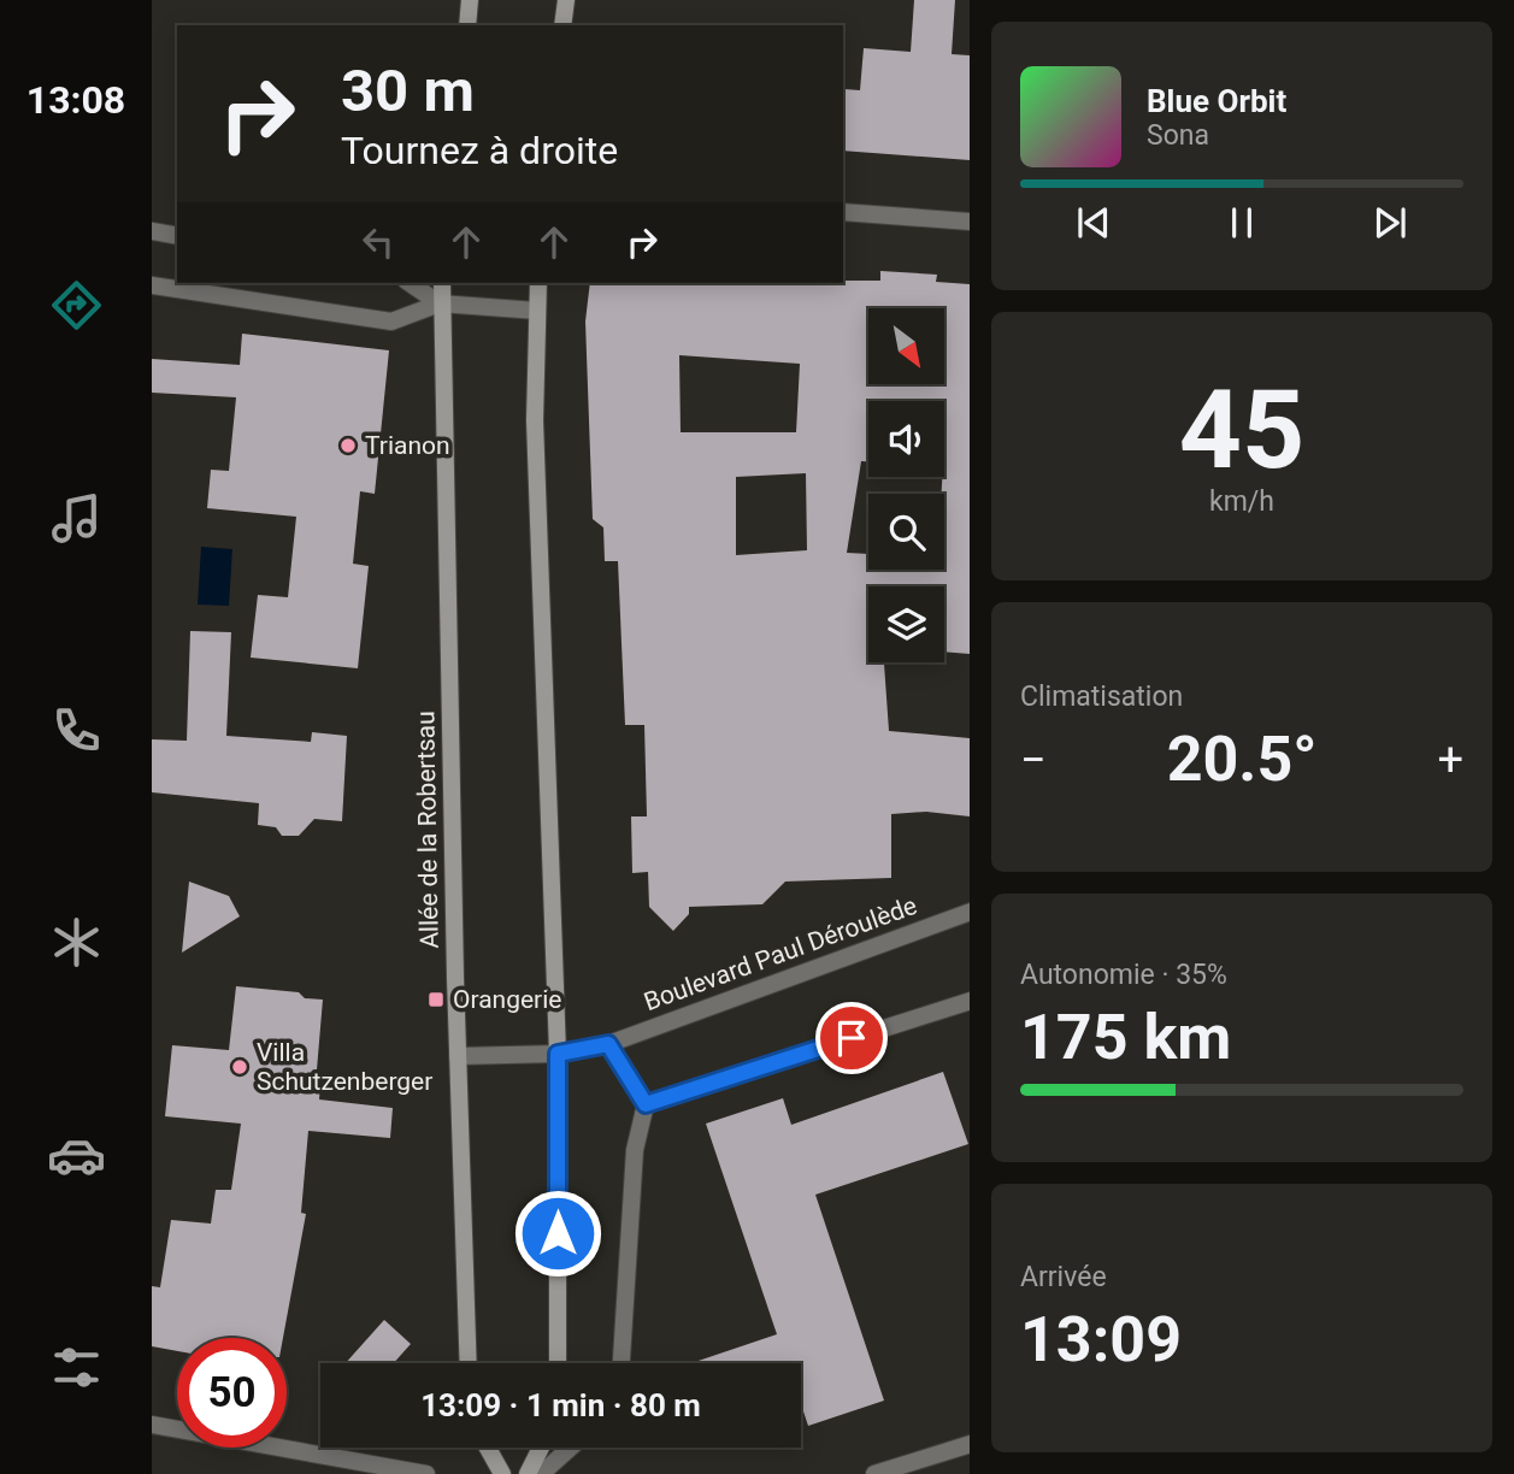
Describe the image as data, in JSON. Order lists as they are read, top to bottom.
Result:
{
  "streets": {
    "main road": ["Allée de la Robertsau"],
    "street": ["Boulevard Paul Déroulède"]
  },
  "crossings": [
    ["Allée de la Robertsau", "Boulevard Paul Déroulède"]
  ],
  "places": {
    "other": ["Trianon", "Villa Schutzenberger"],
    "transit": ["Orangerie"]
  },
  "north": "bottom right",
  "page": {
    "tabs": "13:08",
    "turn": ["30 m", "Tournez à droite"],
    "song": ["Blue Orbit", "Sona"],
    "tile": [
      ["45", "km/h"],
      "Climatisation",
      ["Autonomie · 35%", "175 km"],
      ["Arrivée", "13:09"]
    ],
    "heat": ["−", "20.5°", "+"],
    "limit": "50",
    "trip": "13:09 · 1 min · 80 m"
  }
}
